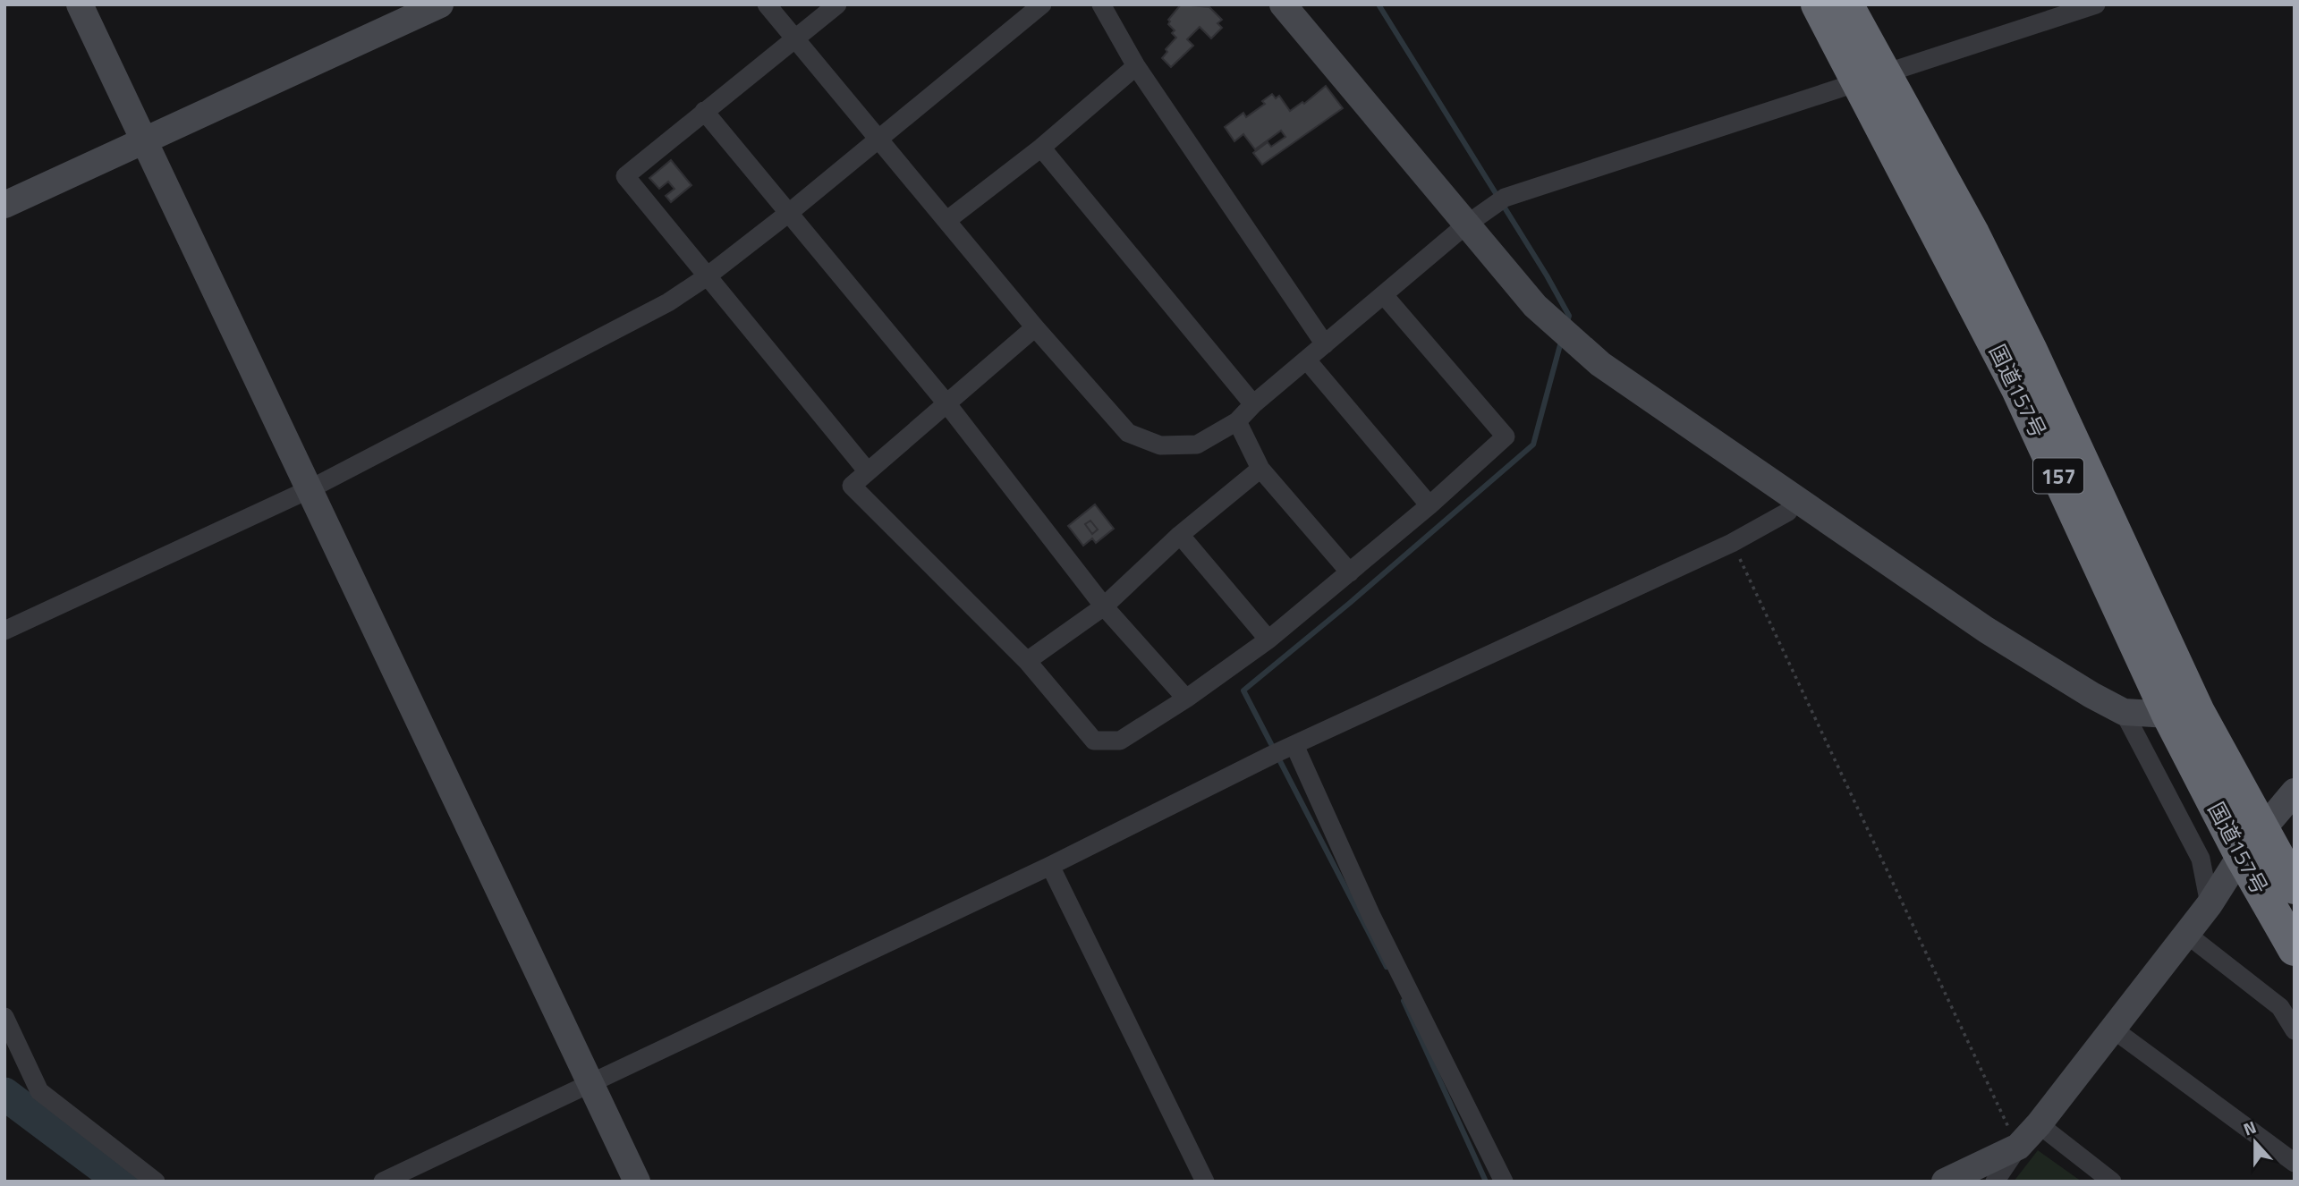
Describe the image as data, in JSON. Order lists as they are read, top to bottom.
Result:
{
  "streets": {
    "highway": ["国道157号", "157"]
  },
  "north": "top"
}
